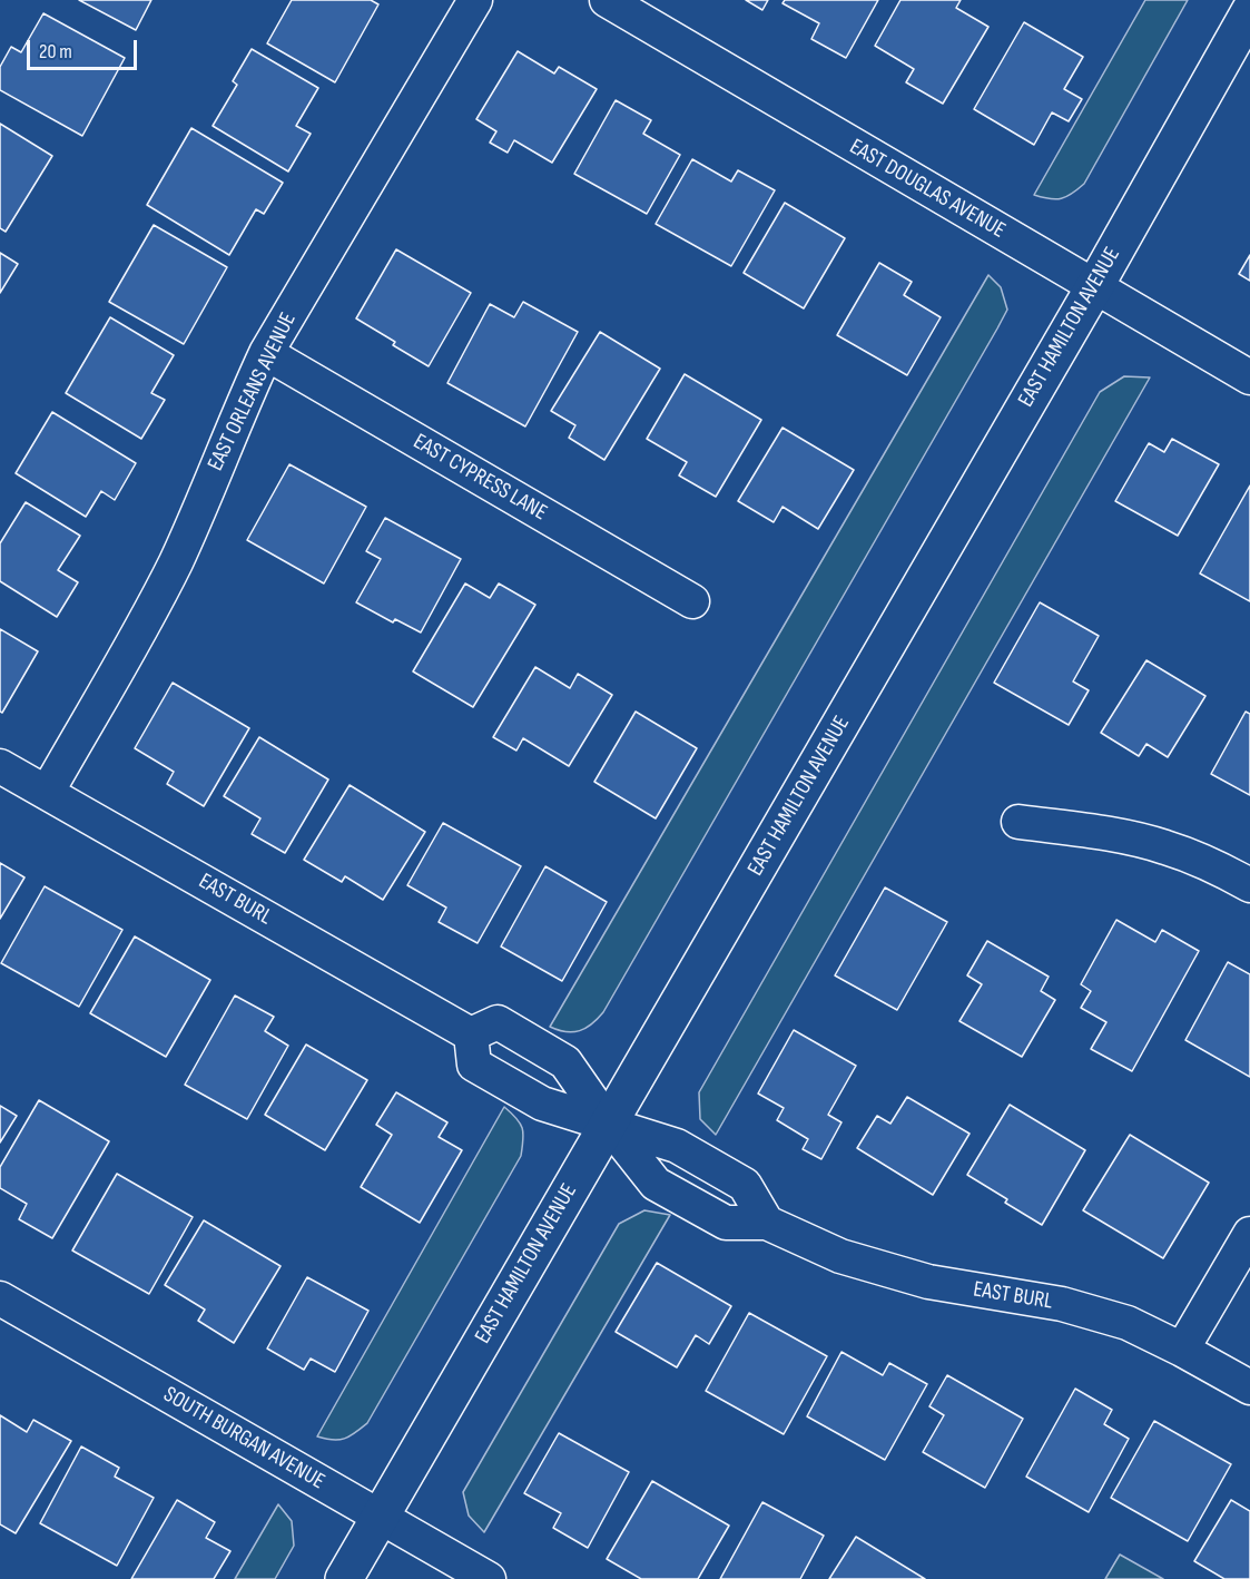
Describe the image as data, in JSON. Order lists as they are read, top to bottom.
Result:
{
  "streets": {
    "street": [
      "EAST DOUGLAS AVENUE",
      "EAST HAMILTON AVENUE",
      "EAST ORLEANS AVENUE",
      "EAST CYPRESS LANE",
      "EAST BURL",
      "SOUTH BURGAN AVENUE"
    ]
  },
  "crossings": [
    ["EAST DOUGLAS AVENUE", "EAST HAMILTON AVENUE"],
    ["EAST HAMILTON AVENUE", "EAST BURL"],
    ["EAST HAMILTON AVENUE", "SOUTH BURGAN AVENUE"],
    ["EAST ORLEANS AVENUE", "EAST CYPRESS LANE"],
    ["EAST ORLEANS AVENUE", "EAST BURL"]
  ],
  "scale_bar": "20 m"
}
